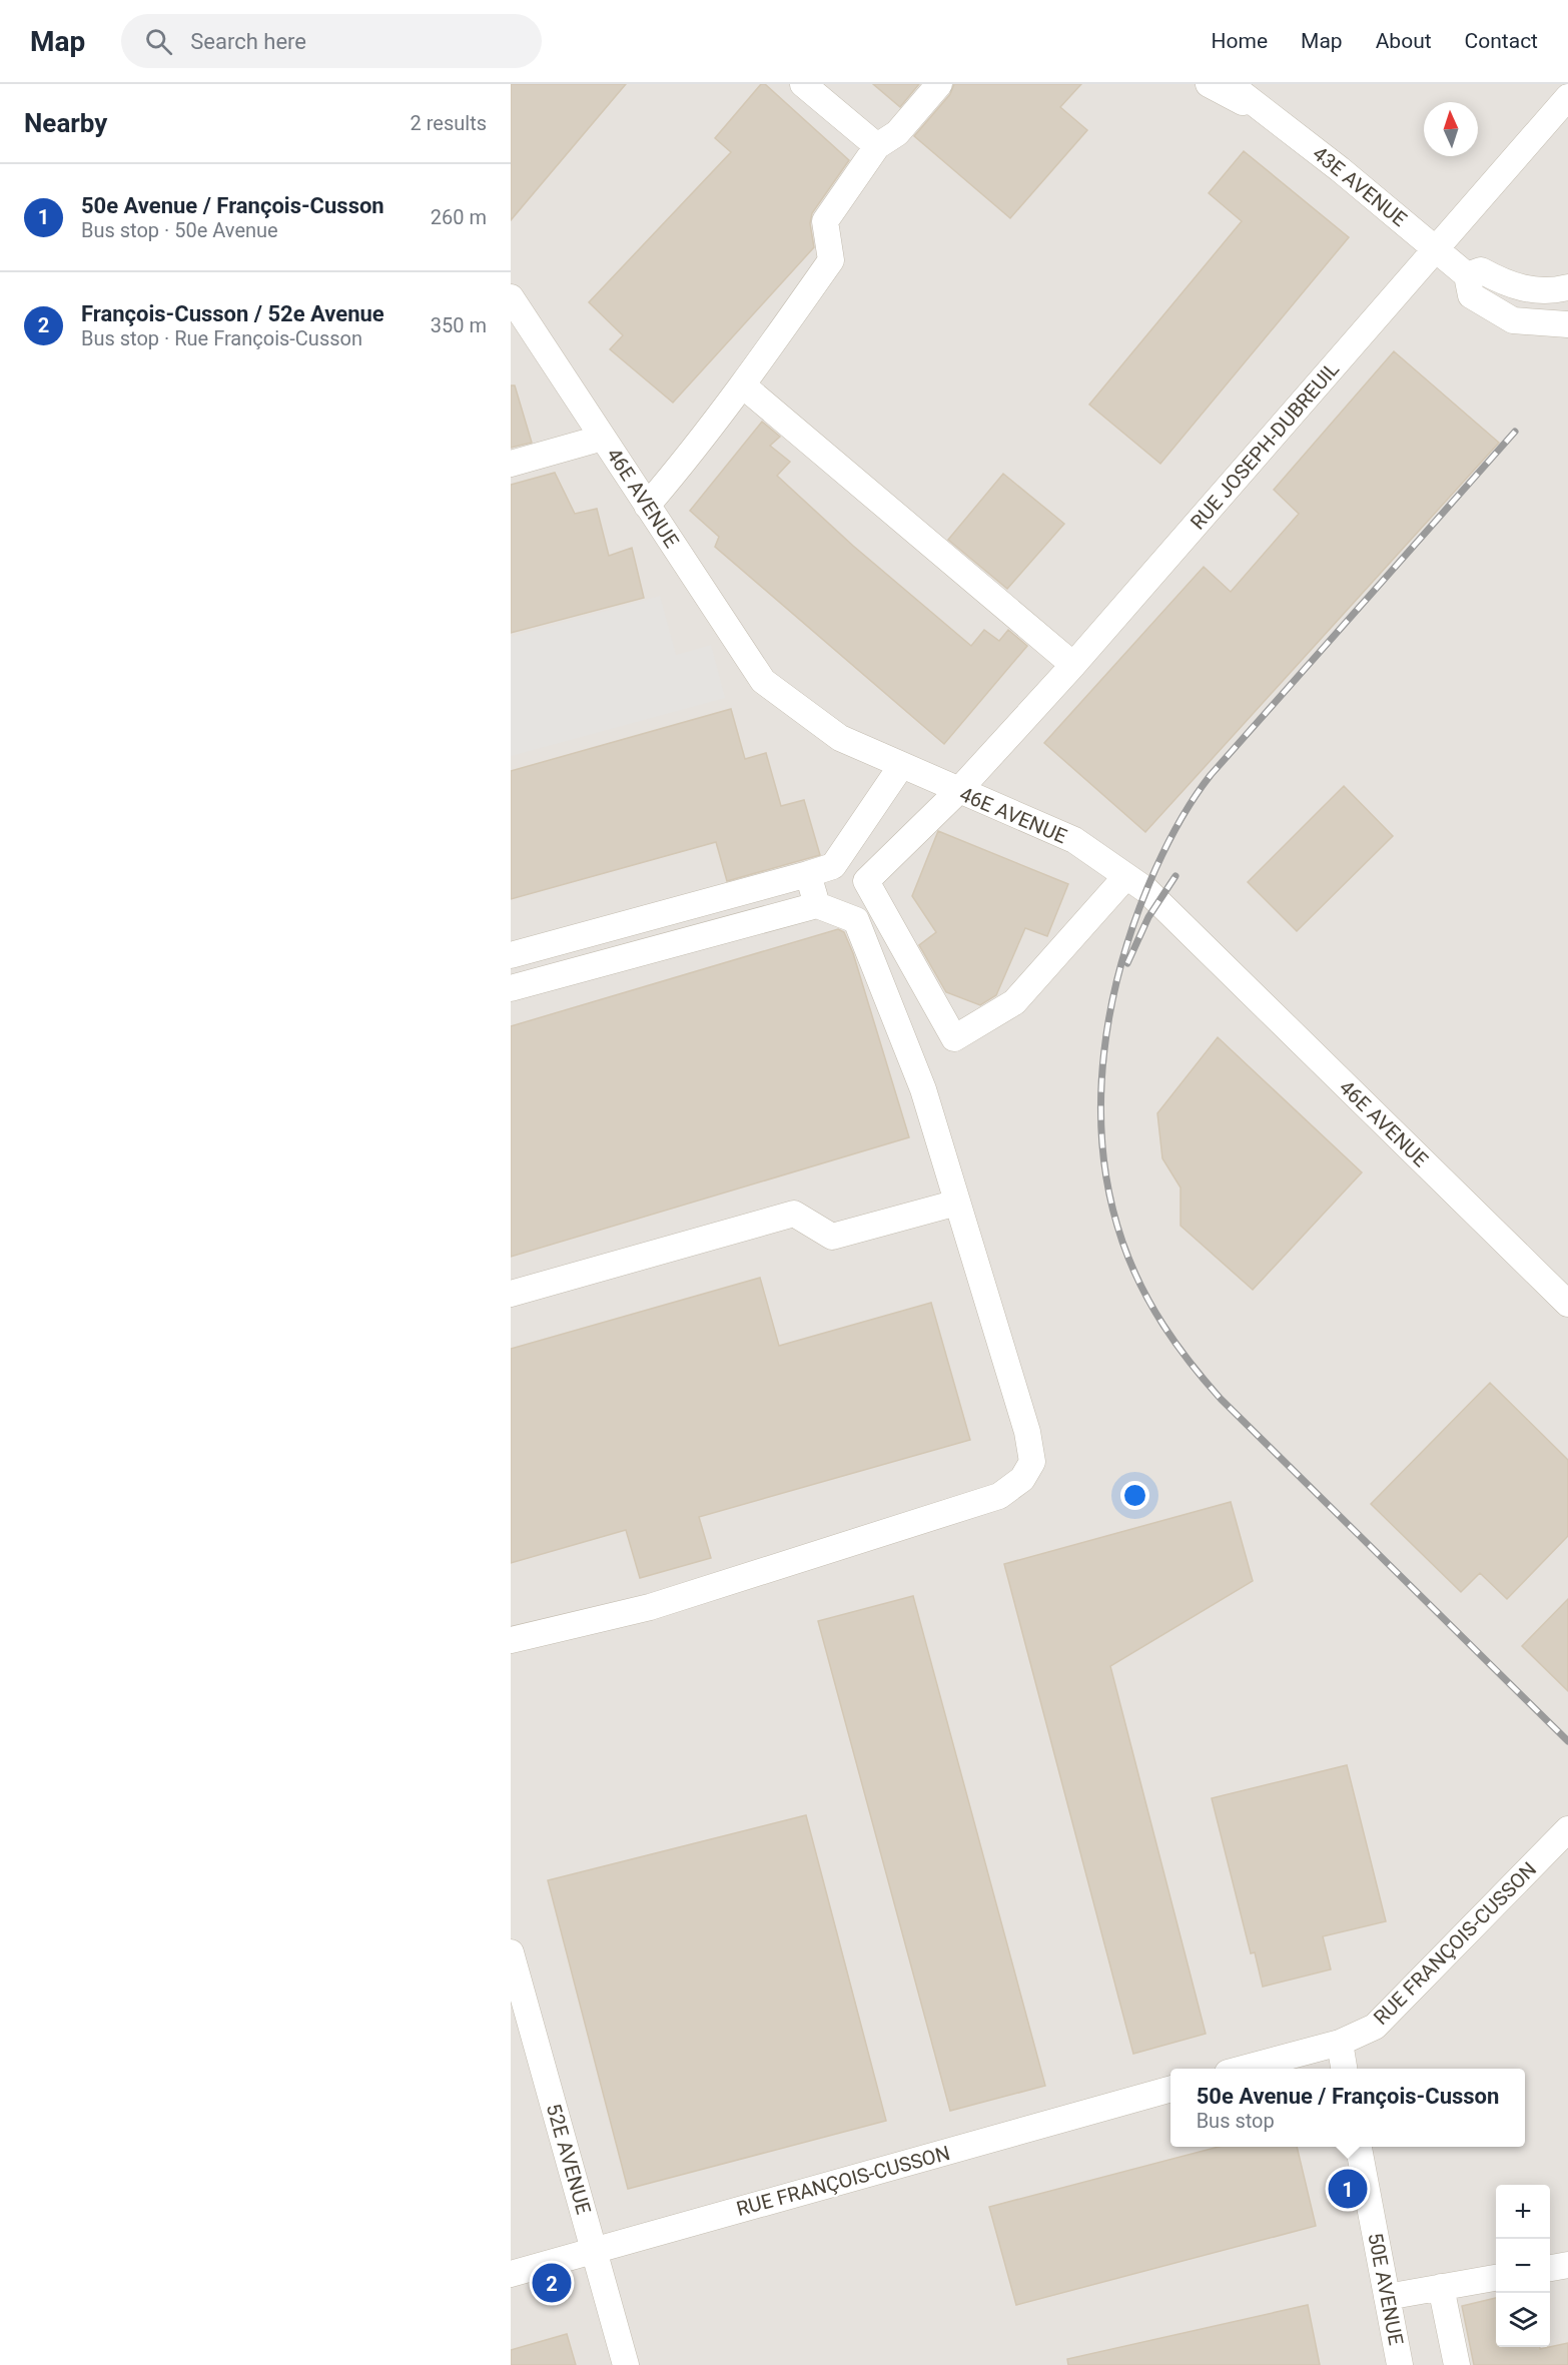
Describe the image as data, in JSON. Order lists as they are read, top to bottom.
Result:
{
  "streets": {
    "street": [
      "43E AVENUE",
      "RUE JOSEPH-DUBREUIL",
      "46E AVENUE",
      "RUE FRANÇOIS-CUSSON",
      "52E AVENUE",
      "50E AVENUE"
    ]
  },
  "crossings": [
    ["43E AVENUE", "RUE JOSEPH-DUBREUIL"],
    ["RUE JOSEPH-DUBREUIL", "46E AVENUE"],
    ["RUE FRANÇOIS-CUSSON", "52E AVENUE"]
  ],
  "north": "top",
  "page": {
    "header": "Map",
    "search": "Search here",
    "nav": [
      "Home",
      "Map",
      "About",
      "Contact"
    ],
    "heading": ["Nearby", "2 results"],
    "list": [
      {
        "mark": "1",
        "name": "50e Avenue / François-Cusson",
        "note": "Bus stop · 50e Avenue",
        "value": "260 m"
      },
      {
        "mark": "2",
        "name": "François-Cusson / 52e Avenue",
        "note": "Bus stop · Rue François-Cusson",
        "value": "350 m"
      }
    ],
    "popup": ["50e Avenue / François-Cusson", "Bus stop"],
    "pins": ["1", "2"],
    "map_buttons": ["+", "−"]
  }
}
